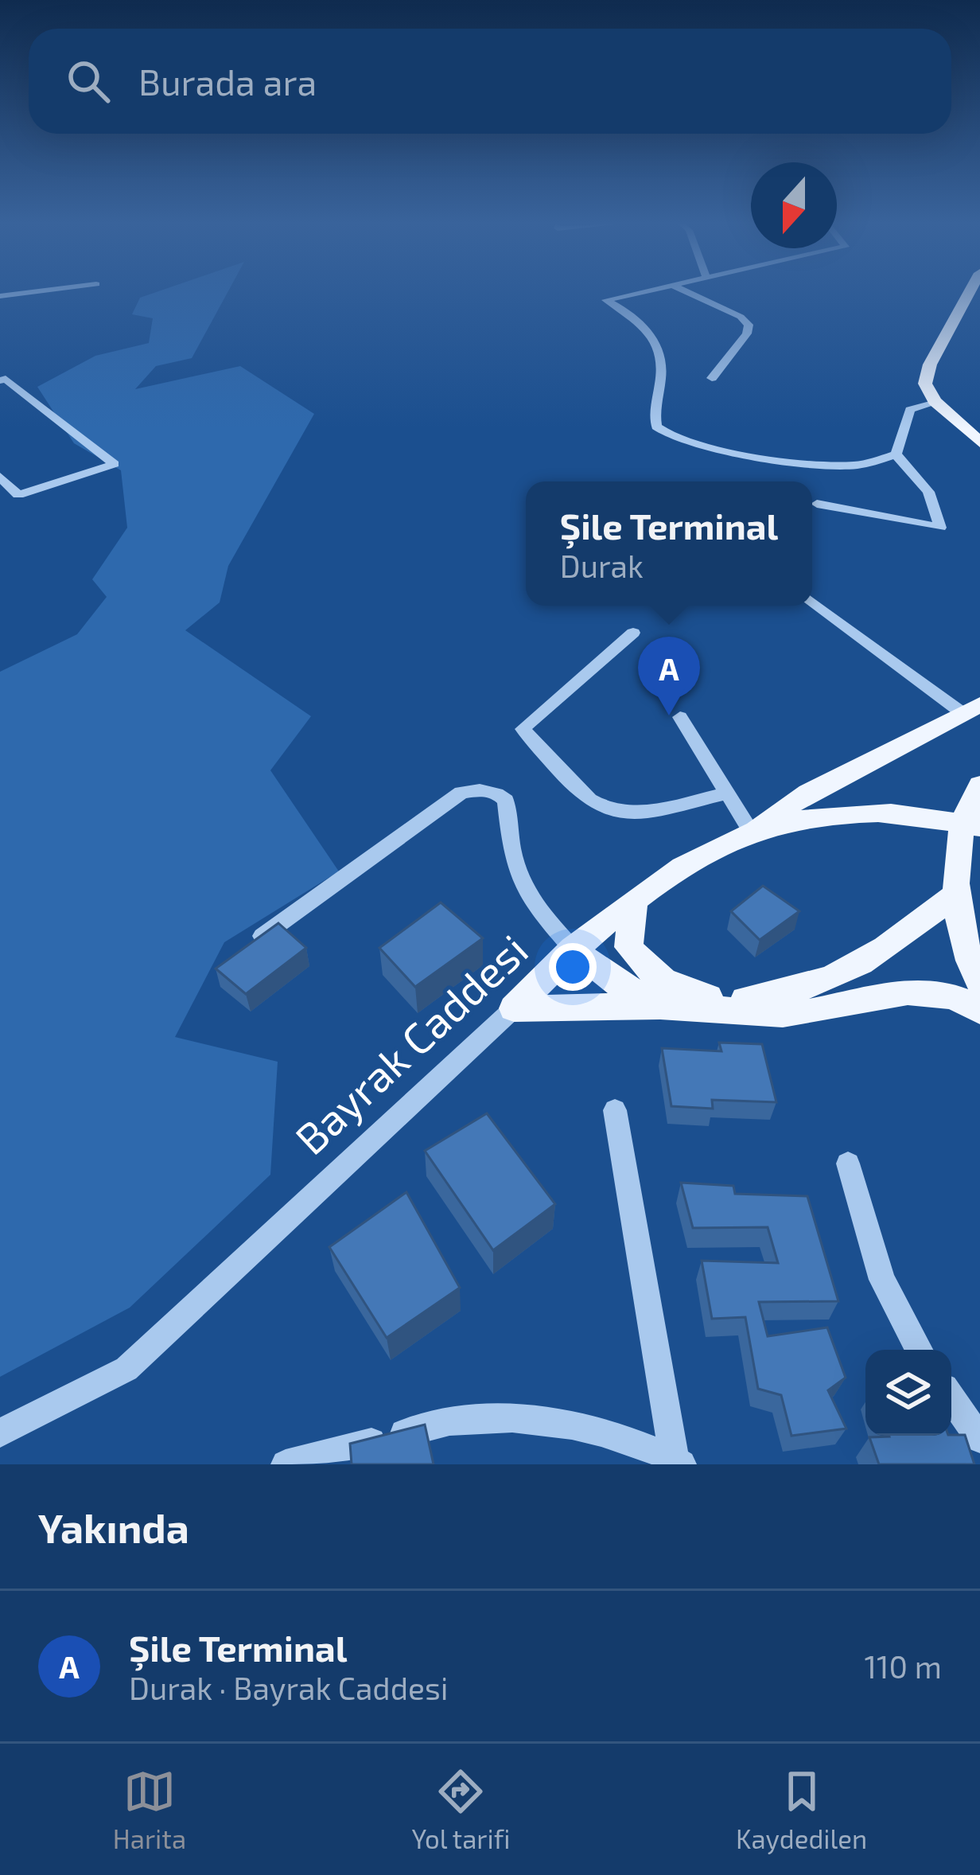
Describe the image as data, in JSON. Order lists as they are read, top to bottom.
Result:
{
  "streets": {
    "main road": ["Bayrak Caddesi"]
  },
  "north": "bottom",
  "page": {
    "search": "Burada ara",
    "popup": ["Şile Terminal", "Durak"],
    "pins": "A",
    "heading": "Yakında",
    "list": [
      {
        "mark": "A",
        "name": "Şile Terminal",
        "note": "Durak · Bayrak Caddesi",
        "value": "110 m"
      }
    ],
    "nav": ["Harita", "Yol tarifi", "Kaydedilen"]
  }
}
